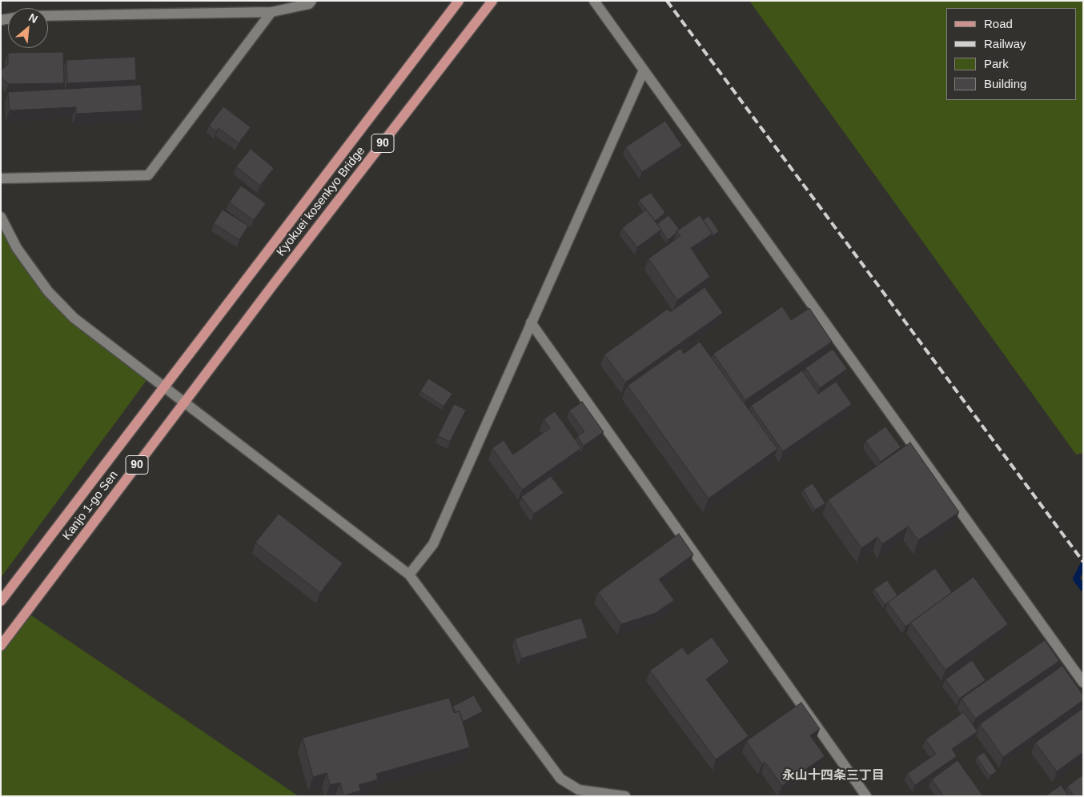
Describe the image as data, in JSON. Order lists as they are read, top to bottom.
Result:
{
  "streets": {
    "main road": ["90", "Kyokuei kosenkyo Bridge", "Kanjo 1-go Sen"]
  },
  "crossings": [
    ["Kyokuei kosenkyo Bridge", "Kanjo 1-go Sen"]
  ],
  "districts": ["永山十四条三丁目"],
  "legend": [
    "Road",
    "Railway",
    "Park",
    "Building"
  ],
  "north": "top right"
}
